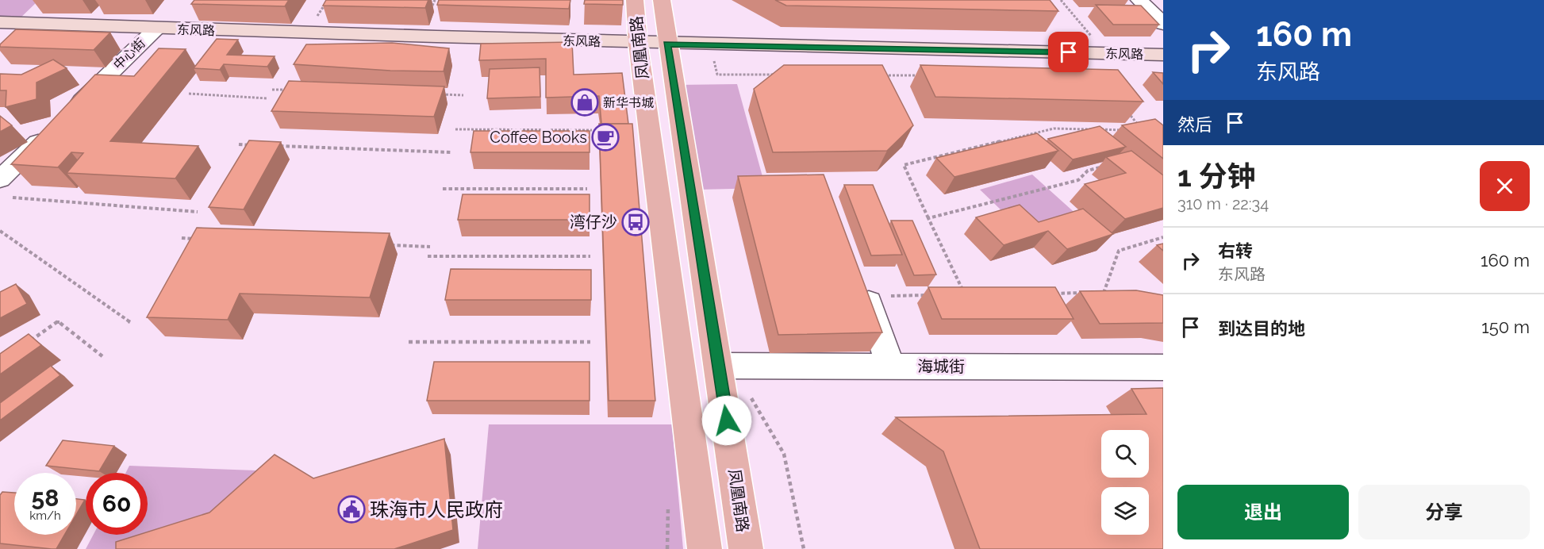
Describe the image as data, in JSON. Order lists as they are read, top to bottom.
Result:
{
  "streets": {
    "main road": ["凤凰南路"],
    "street": ["东风路", "中心街", "海城街"]
  },
  "crossings": [
    ["东风路", "凤凰南路"],
    ["东风路", "中心街"],
    ["凤凰南路", "海城街"]
  ],
  "places": {
    "shop": ["新华书城"],
    "cafe": ["Coffee Books"],
    "bus stop": ["湾仔沙"],
    "public building": ["珠海市人民政府"]
  },
  "page": {
    "turn": ["160 m", "东风路"],
    "then": "然后",
    "heading": ["1 分钟", "310 m · 22:34"],
    "list": [
      {
        "name": "右转",
        "note": "东风路",
        "value": "160 m"
      },
      {
        "name": "到达目的地",
        "value": "150 m"
      }
    ],
    "speed": "58 km/h",
    "limit": "60",
    "buttons": ["退出", "分享"]
  }
}
